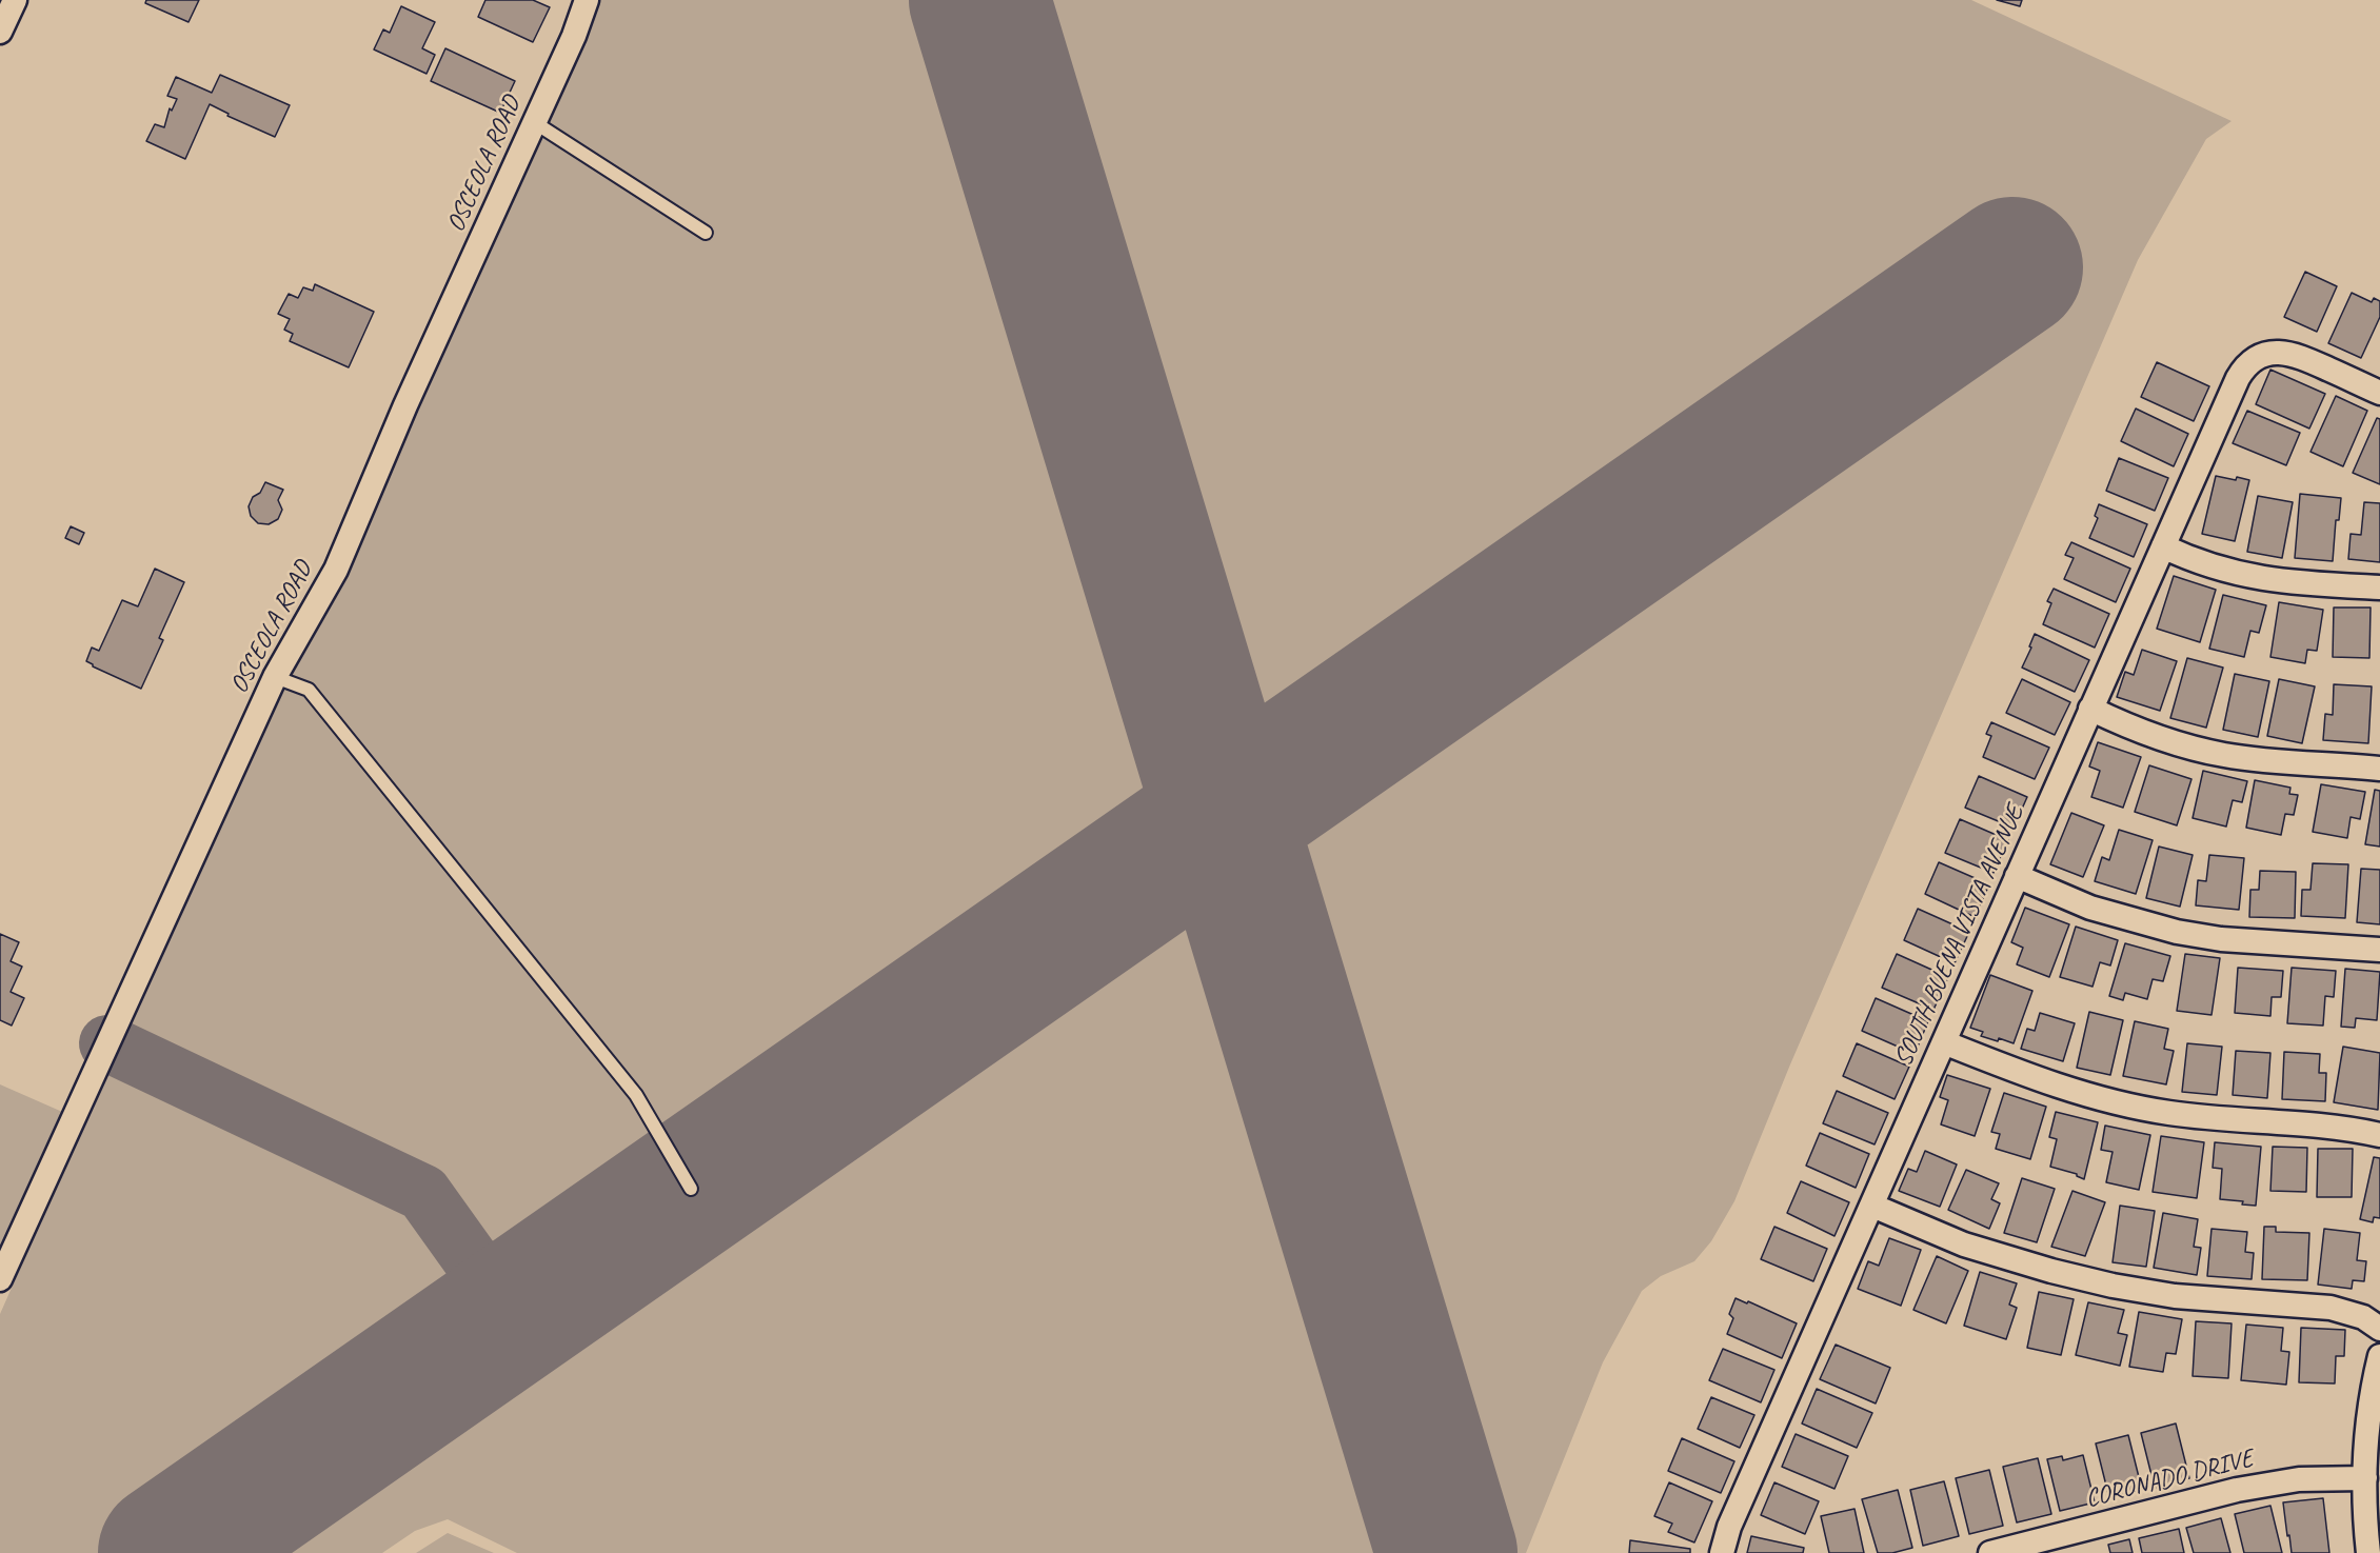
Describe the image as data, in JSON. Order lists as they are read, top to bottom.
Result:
{
  "streets": {
    "street": ["OSCEOLA ROAD", "SOUTH BUENA VISTA AVENUE", "CORONADO DRIVE"]
  }
}
